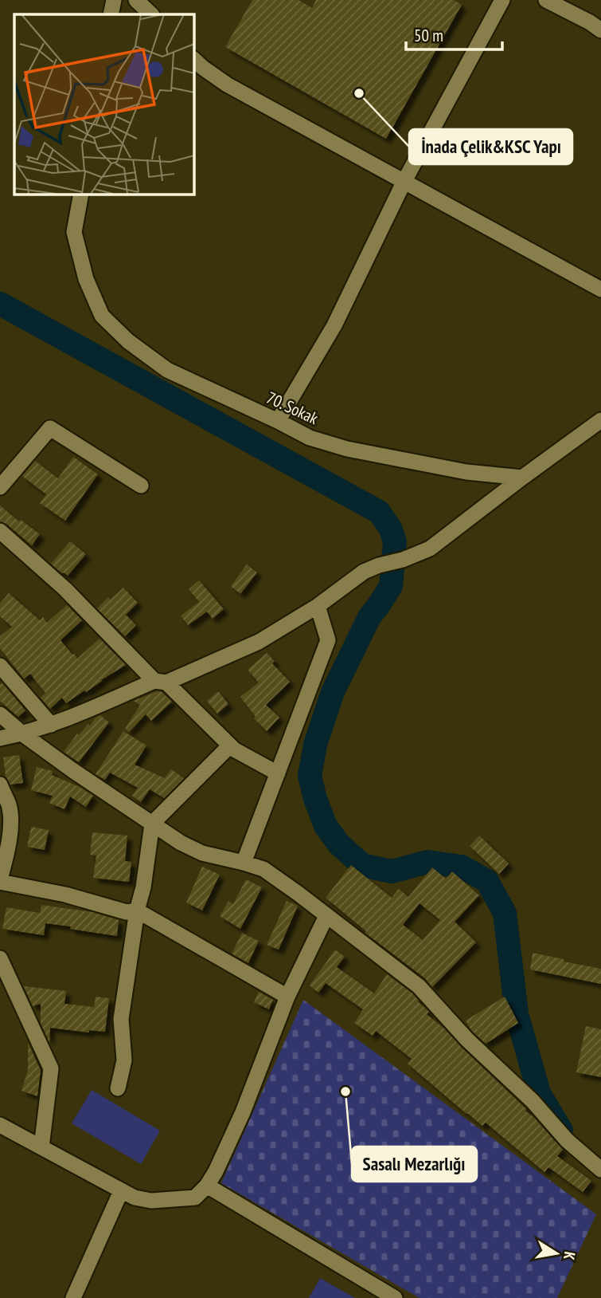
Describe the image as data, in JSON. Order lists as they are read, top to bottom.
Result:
{
  "streets": {
    "street": ["70. Sokak"]
  },
  "places": ["İnada Çelik&KSC Yapı", "Sasalı Mezarlığı"],
  "scale_bar": "50 m",
  "north": "right"
}
